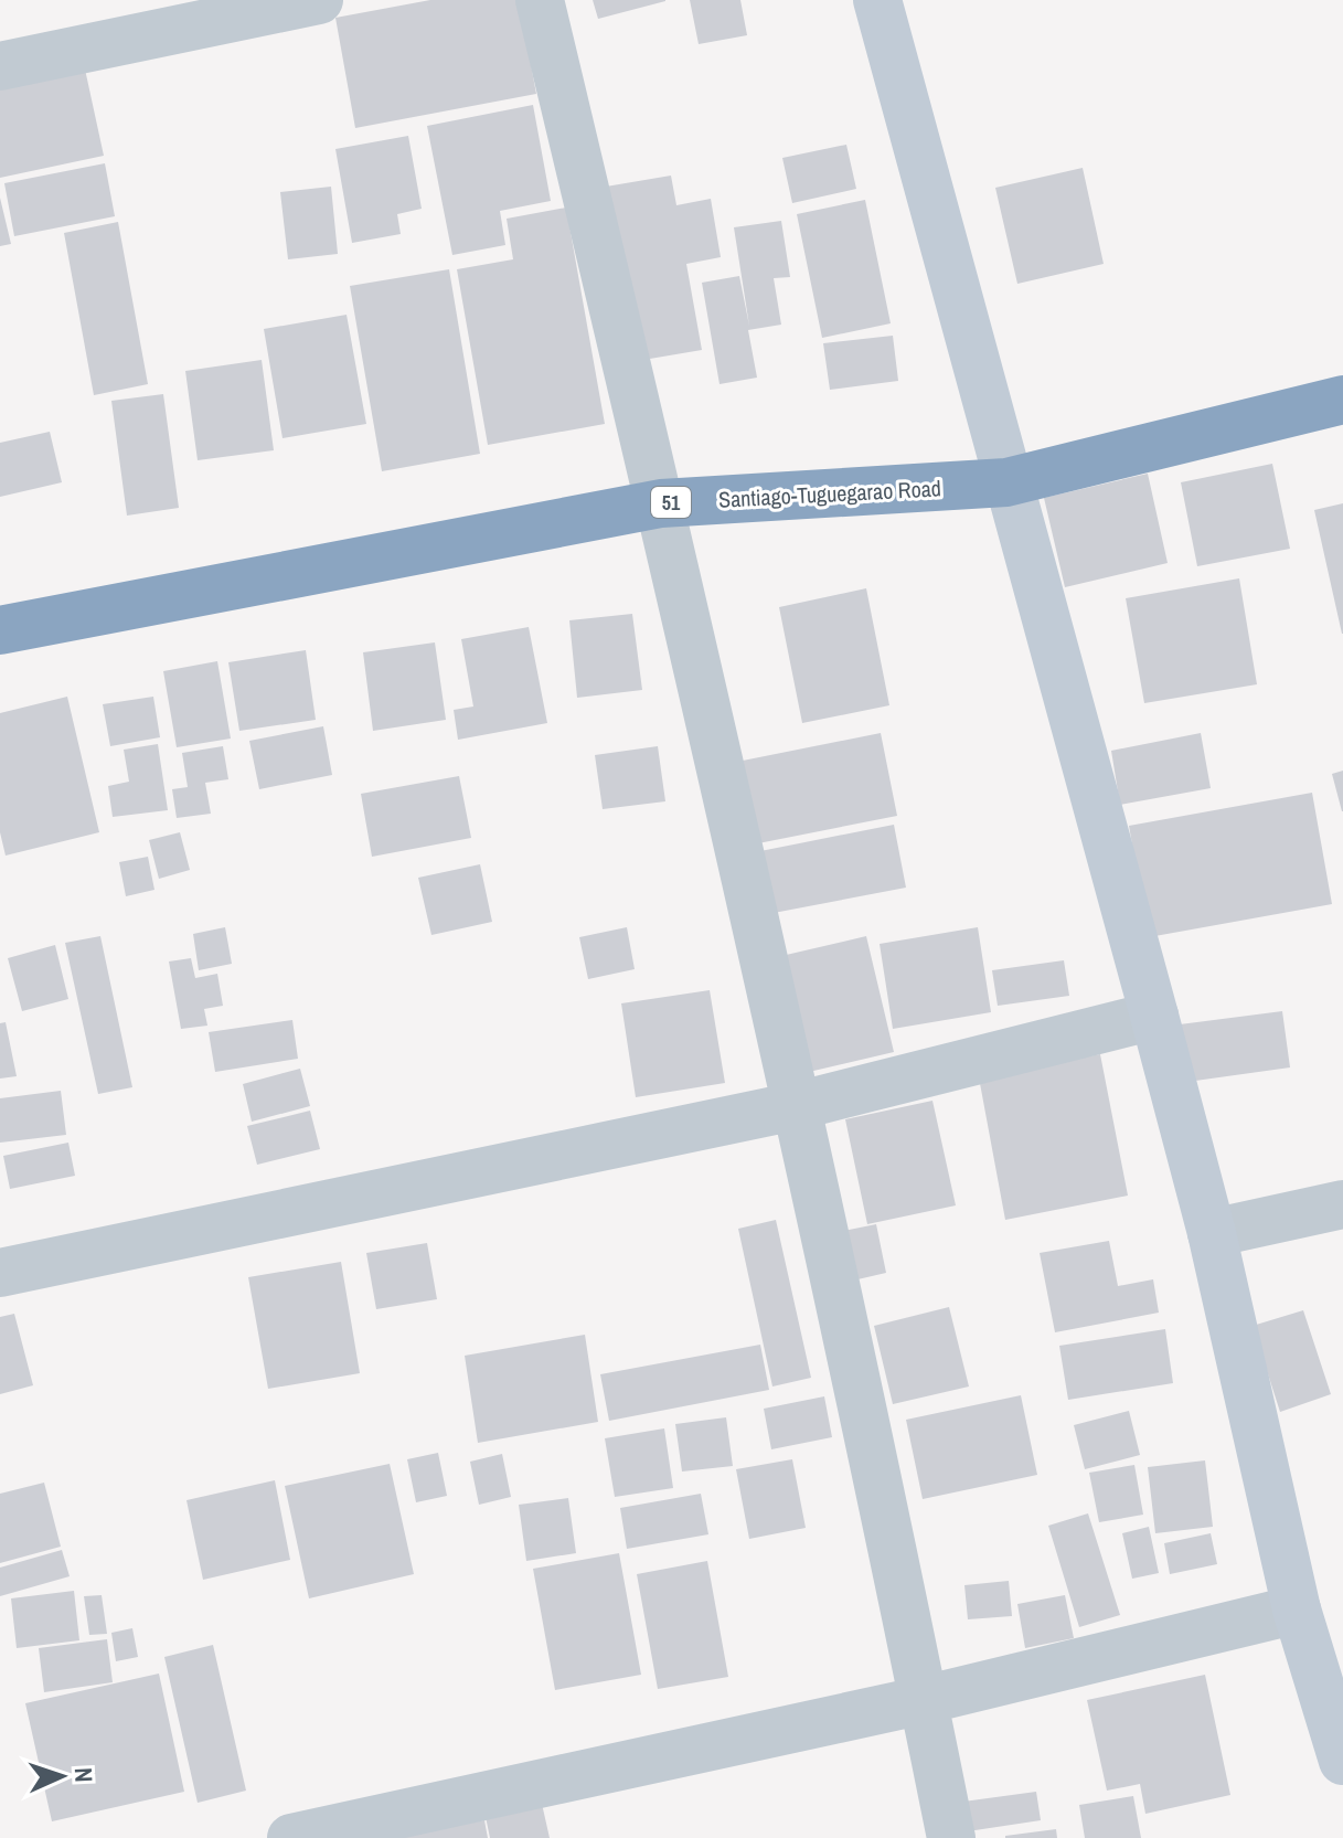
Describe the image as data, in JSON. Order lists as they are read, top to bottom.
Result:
{
  "streets": {
    "highway": ["Santiago-Tuguegarao Road", "51"]
  },
  "north": "right"
}
